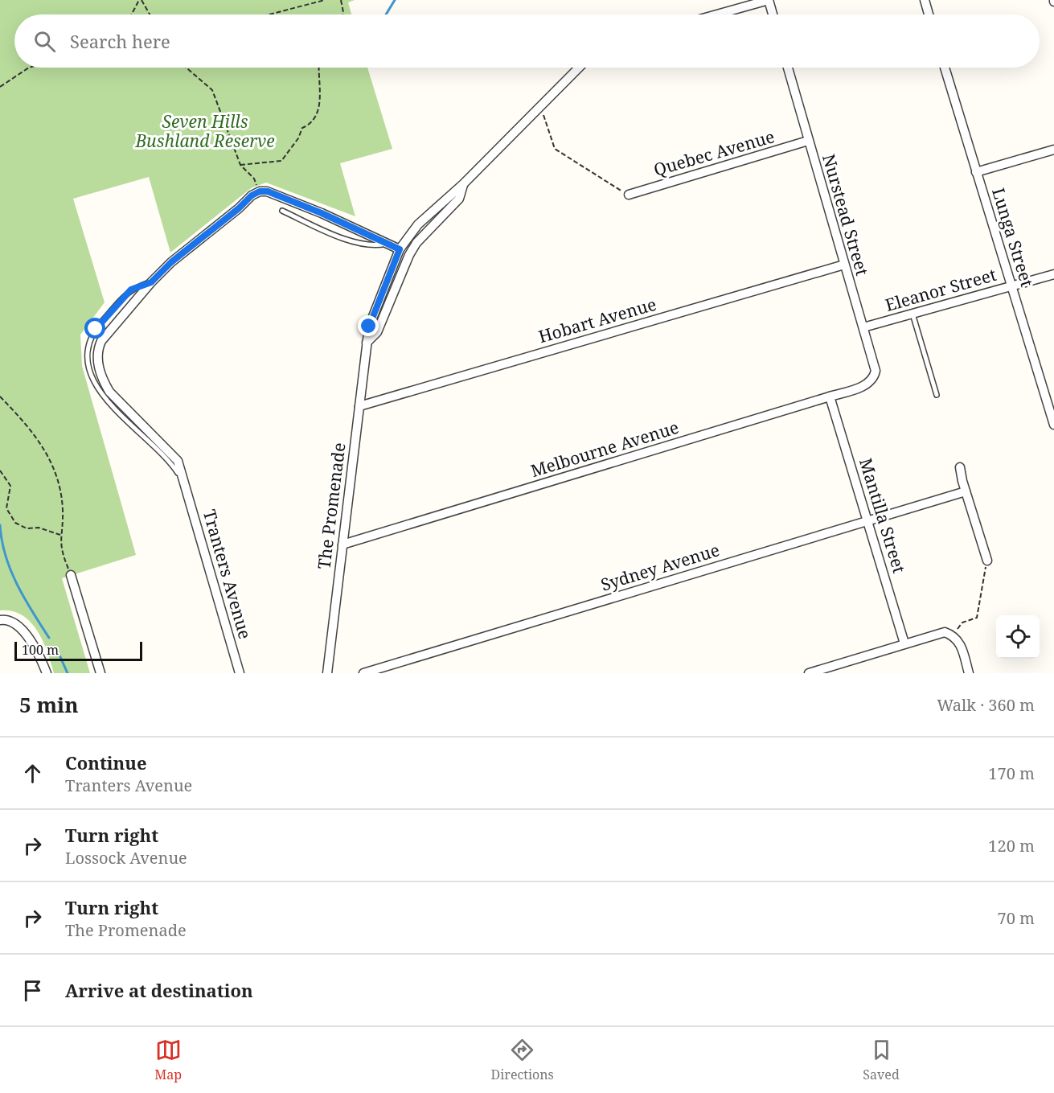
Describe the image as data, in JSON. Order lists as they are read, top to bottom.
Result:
{
  "streets": {
    "street": [
      "Quebec Avenue",
      "Nurstead Street",
      "Lunga Street",
      "Eleanor Street",
      "Hobart Avenue",
      "Melbourne Avenue",
      "The Promenade",
      "Mantilla Street",
      "Sydney Avenue",
      "Tranters Avenue"
    ]
  },
  "crossings": [
    ["Quebec Avenue", "Nurstead Street"],
    ["Nurstead Street", "Eleanor Street"],
    ["Nurstead Street", "Hobart Avenue"],
    ["Nurstead Street", "Melbourne Avenue"],
    ["Lunga Street", "Eleanor Street"],
    ["Hobart Avenue", "The Promenade"],
    ["Melbourne Avenue", "The Promenade"],
    ["Melbourne Avenue", "Mantilla Street"],
    ["Mantilla Street", "Sydney Avenue"]
  ],
  "parks": ["Seven Hills Bushland Reserve"],
  "scale_bar": "100 m",
  "page": {
    "search": "Search here",
    "scale": "100 m",
    "heading": ["5 min", "Walk · 360 m"],
    "list": [
      ["Continue", "Tranters Avenue", "170 m"],
      ["Turn right", "Lossock Avenue", "120 m"],
      ["Turn right", "The Promenade", "70 m"],
      "Arrive at destination"
    ],
    "nav": ["Map", "Directions", "Saved"]
  }
}
